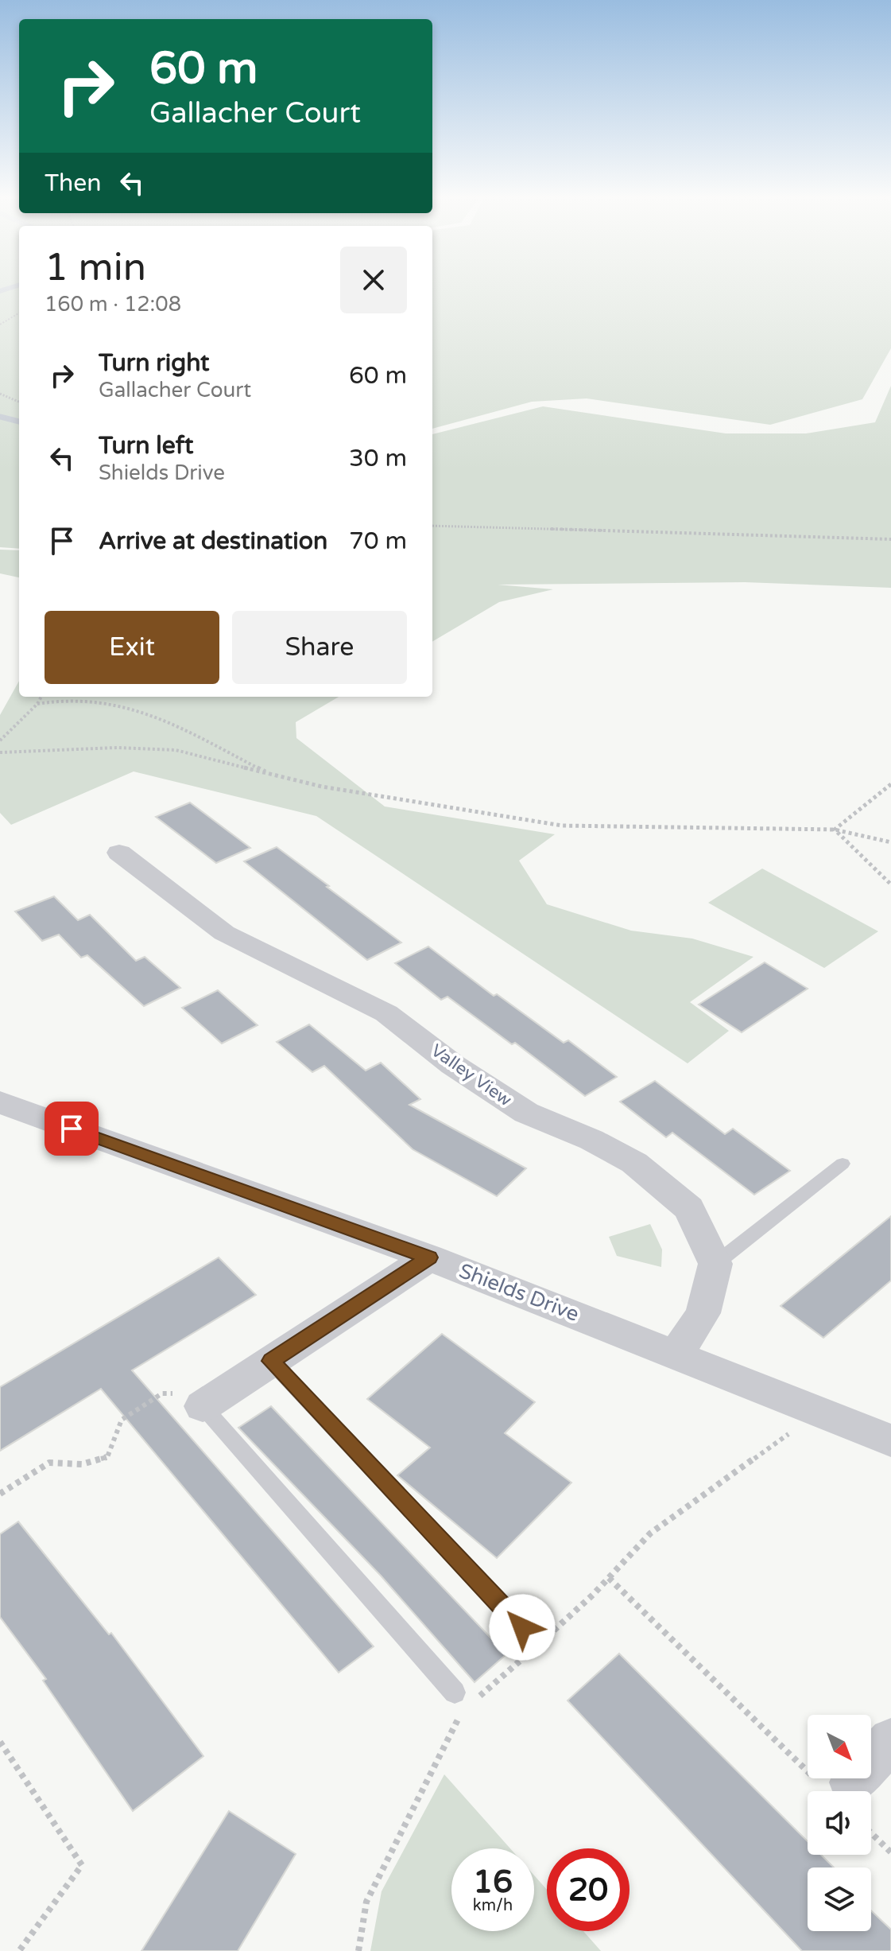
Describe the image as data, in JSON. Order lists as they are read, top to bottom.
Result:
{
  "streets": {
    "street": ["Valley View", "Shields Drive"]
  },
  "north": "bottom right",
  "page": {
    "turn": ["60 m", "Gallacher Court"],
    "then": "Then",
    "heading": ["1 min", "160 m · 12:08"],
    "list": [
      {
        "name": "Turn right",
        "note": "Gallacher Court",
        "value": "60 m"
      },
      {
        "name": "Turn left",
        "note": "Shields Drive",
        "value": "30 m"
      },
      {
        "name": "Arrive at destination",
        "value": "70 m"
      }
    ],
    "buttons": ["Exit", "Share"],
    "speed": "16 km/h",
    "limit": "20"
  }
}
